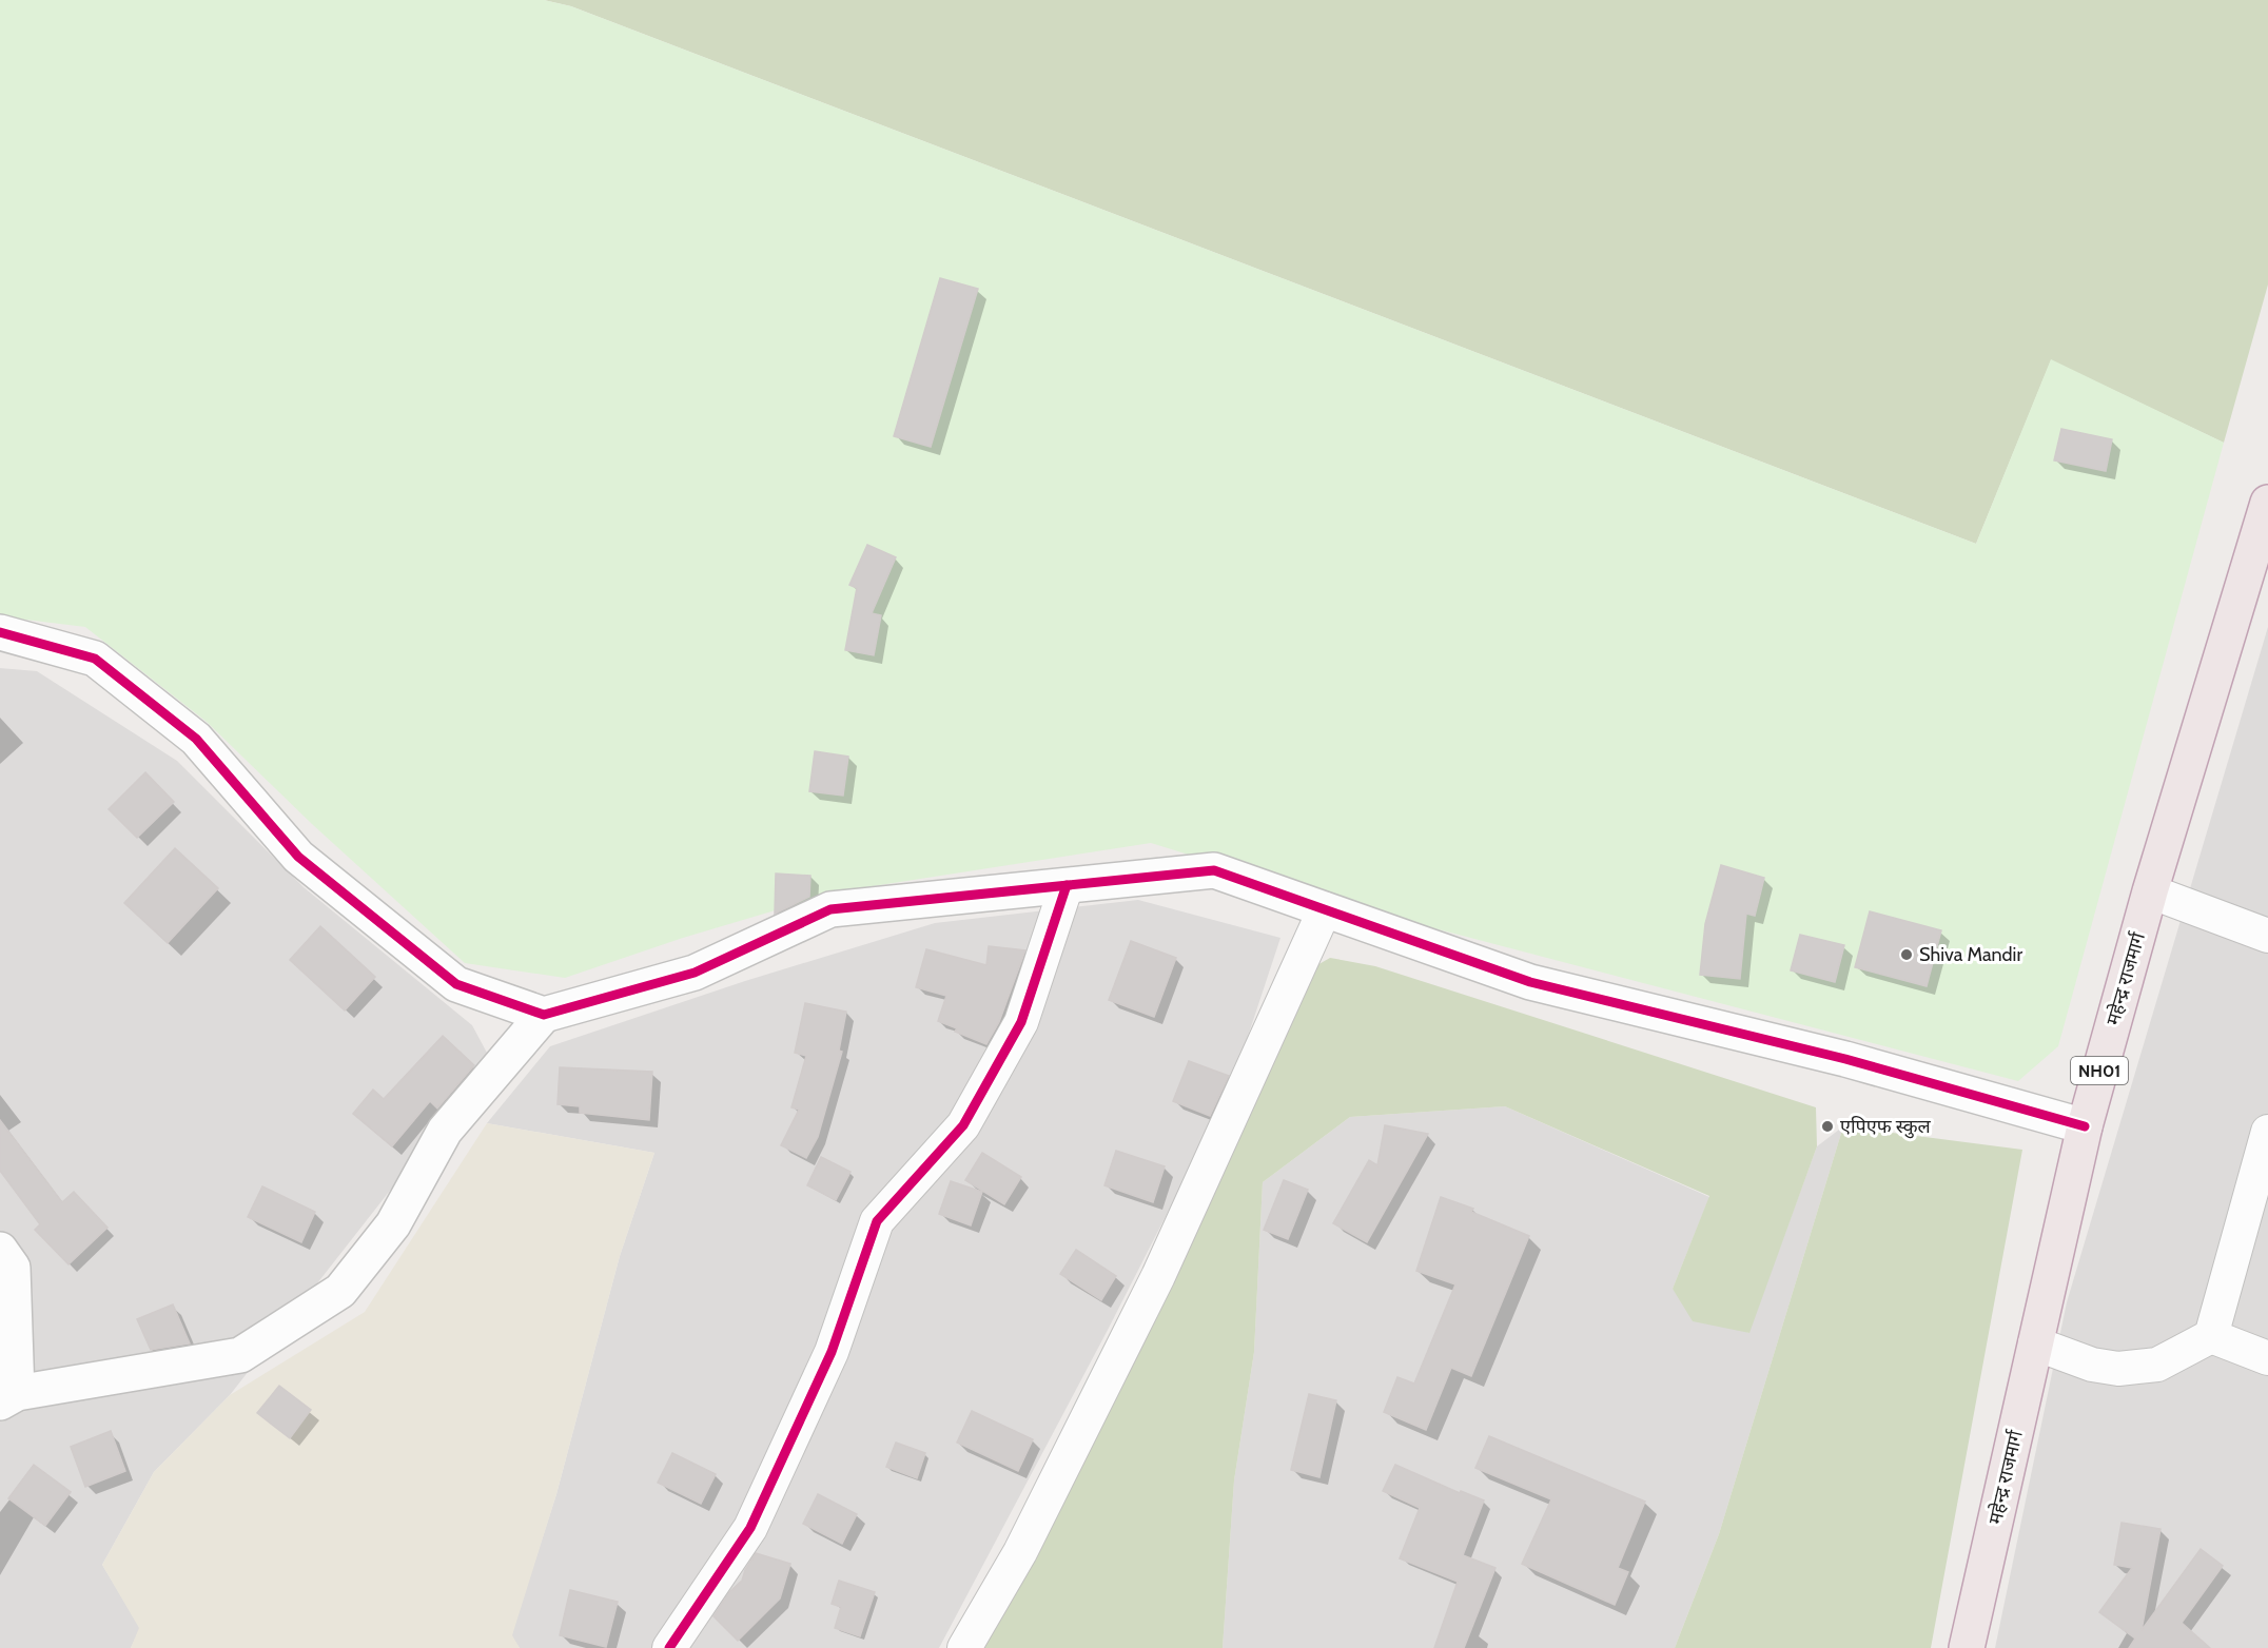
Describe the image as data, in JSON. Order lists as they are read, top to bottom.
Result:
{
  "streets": {
    "highway": ["महेन्द्र राजमार्ग", "NH01"]
  },
  "places": ["Shiva Mandir", "एपिएफ स्कुल"]
}
